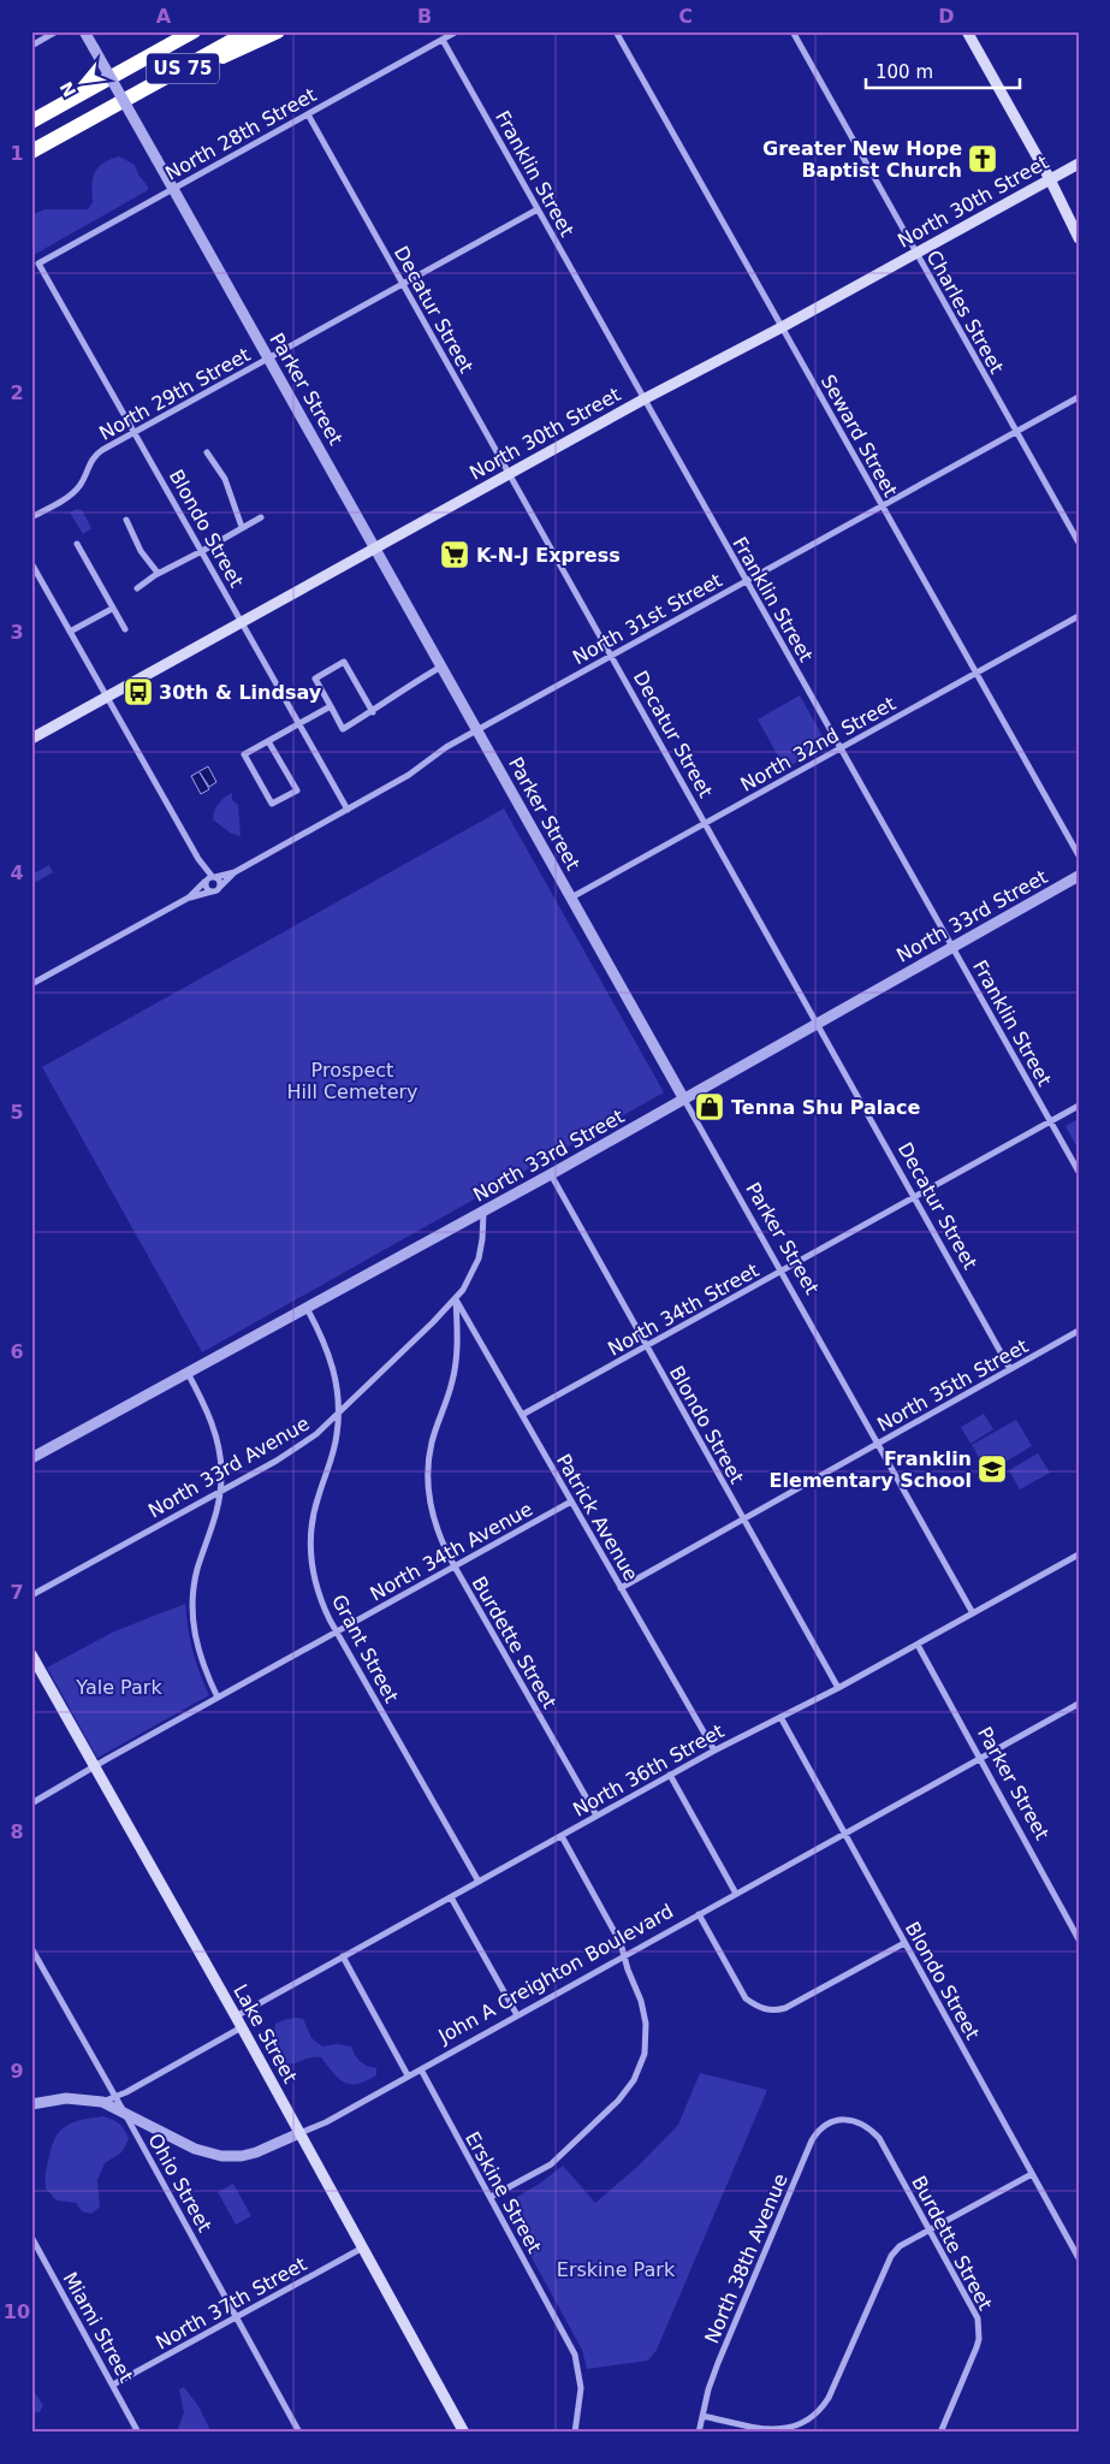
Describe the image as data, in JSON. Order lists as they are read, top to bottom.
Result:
{
  "streets": {
    "highway": ["US 75"],
    "main road": ["North 30th Street", "Lake Street"],
    "street": [
      "North 28th Street",
      "Franklin Street",
      "Decatur Street",
      "Charles Street",
      "Parker Street",
      "North 29th Street",
      "Seward Street",
      "Blondo Street",
      "North 31st Street",
      "North 32nd Street",
      "North 33rd Street",
      "North 34th Street",
      "North 35th Street",
      "North 33rd Avenue",
      "Patrick Avenue",
      "North 34th Avenue",
      "Burdette Street",
      "Grant Street",
      "North 36th Street",
      "John A Creighton Boulevard",
      "Ohio Street",
      "Erskine Street",
      "North 38th Avenue",
      "North 37th Street",
      "Miami Street"
    ]
  },
  "crossings": [
    ["North 28th Street", "Franklin Street"],
    ["North 28th Street", "Decatur Street"],
    ["North 28th Street", "Parker Street"],
    ["North 28th Street", "Blondo Street"],
    ["Franklin Street", "North 30th Street"],
    ["Franklin Street", "North 29th Street"],
    ["Franklin Street", "North 31st Street"],
    ["Franklin Street", "North 32nd Street"],
    ["Franklin Street", "North 33rd Street"],
    ["Franklin Street", "North 34th Street"],
    ["North 30th Street", "Decatur Street"],
    ["North 30th Street", "Charles Street"],
    ["North 30th Street", "Parker Street"],
    ["North 30th Street", "Seward Street"],
    ["North 30th Street", "Blondo Street"],
    ["Decatur Street", "North 29th Street"],
    ["Decatur Street", "North 31st Street"],
    ["Decatur Street", "North 32nd Street"],
    ["Decatur Street", "North 33rd Street"],
    ["Decatur Street", "North 34th Street"],
    ["Decatur Street", "North 35th Street"],
    ["Charles Street", "North 31st Street"],
    ["Parker Street", "North 29th Street"],
    ["Parker Street", "North 31st Street"],
    ["Parker Street", "North 32nd Street"],
    ["Parker Street", "North 33rd Street"],
    ["Parker Street", "North 34th Street"],
    ["Parker Street", "North 35th Street"],
    ["Parker Street", "North 36th Street"],
    ["Parker Street", "John A Creighton Boulevard"],
    ["North 29th Street", "Blondo Street"],
    ["Seward Street", "North 31st Street"],
    ["Seward Street", "North 32nd Street"],
    ["Blondo Street", "North 31st Street"],
    ["Blondo Street", "North 33rd Street"],
    ["Blondo Street", "North 34th Street"],
    ["Blondo Street", "North 35th Street"],
    ["Blondo Street", "North 36th Street"],
    ["Blondo Street", "John A Creighton Boulevard"],
    ["North 33rd Street", "North 33rd Avenue"],
    ["North 33rd Street", "Grant Street"],
    ["North 34th Street", "Patrick Avenue"],
    ["North 35th Street", "Patrick Avenue"],
    ["North 33rd Avenue", "Patrick Avenue"],
    ["North 33rd Avenue", "Burdette Street"],
    ["North 33rd Avenue", "Grant Street"],
    ["Patrick Avenue", "North 34th Avenue"],
    ["Patrick Avenue", "Burdette Street"],
    ["Patrick Avenue", "North 36th Street"],
    ["North 34th Avenue", "Burdette Street"],
    ["North 34th Avenue", "Grant Street"],
    ["North 34th Avenue", "Lake Street"],
    ["Burdette Street", "North 36th Street"],
    ["Burdette Street", "North 38th Avenue"],
    ["Grant Street", "North 36th Street"],
    ["North 36th Street", "Lake Street"],
    ["John A Creighton Boulevard", "Lake Street"],
    ["John A Creighton Boulevard", "Ohio Street"],
    ["John A Creighton Boulevard", "Erskine Street"],
    ["Lake Street", "North 37th Street"],
    ["Ohio Street", "North 37th Street"],
    ["North 37th Street", "Miami Street"]
  ],
  "parks": ["Prospect Hill Cemetery", "Yale Park", "Erskine Park"],
  "places": {
    "church": ["Greater New Hope Baptist Church"],
    "supermarket": ["K-N-J Express"],
    "bus stop": ["30th & Lindsay"],
    "shop": ["Tenna Shu Palace"],
    "school or university": ["Franklin Elementary School"]
  },
  "scale_bar": "100 m",
  "north": "bottom left",
  "grid": {
    "columns": [
      "A",
      "B",
      "C",
      "D"
    ],
    "rows": [
      "1",
      "2",
      "3",
      "4",
      "5",
      "6",
      "7",
      "8",
      "9",
      "10"
    ]
  }
}
